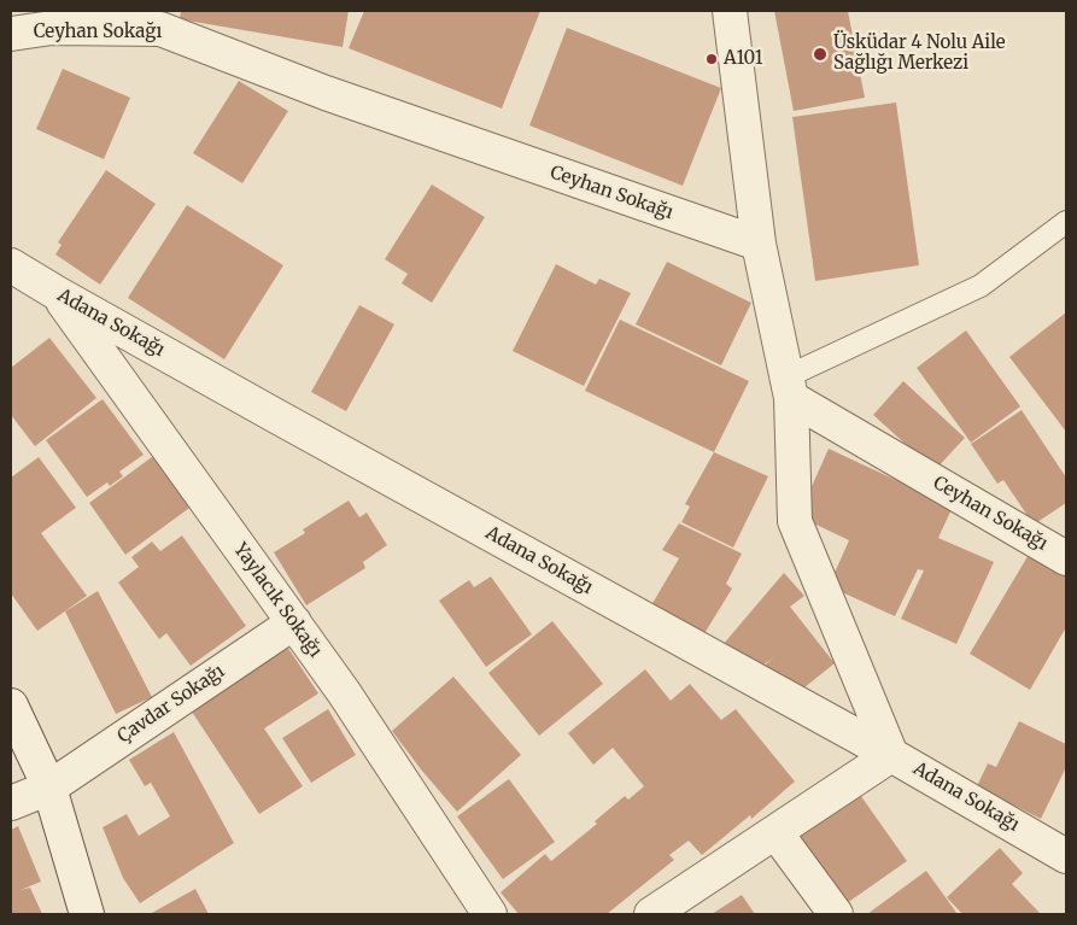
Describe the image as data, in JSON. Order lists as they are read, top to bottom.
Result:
{
  "streets": {
    "street": [
      "Ceyhan Sokağı",
      "Adana Sokağı",
      "Yaylacık Sokağı",
      "Çavdar Sokağı"
    ]
  },
  "crossings": [
    ["Adana Sokağı", "Yaylacık Sokağı"],
    ["Yaylacık Sokağı", "Çavdar Sokağı"]
  ],
  "places": ["Üsküdar 4 Nolu Aile Sağlığı Merkezi", "A101"]
}
